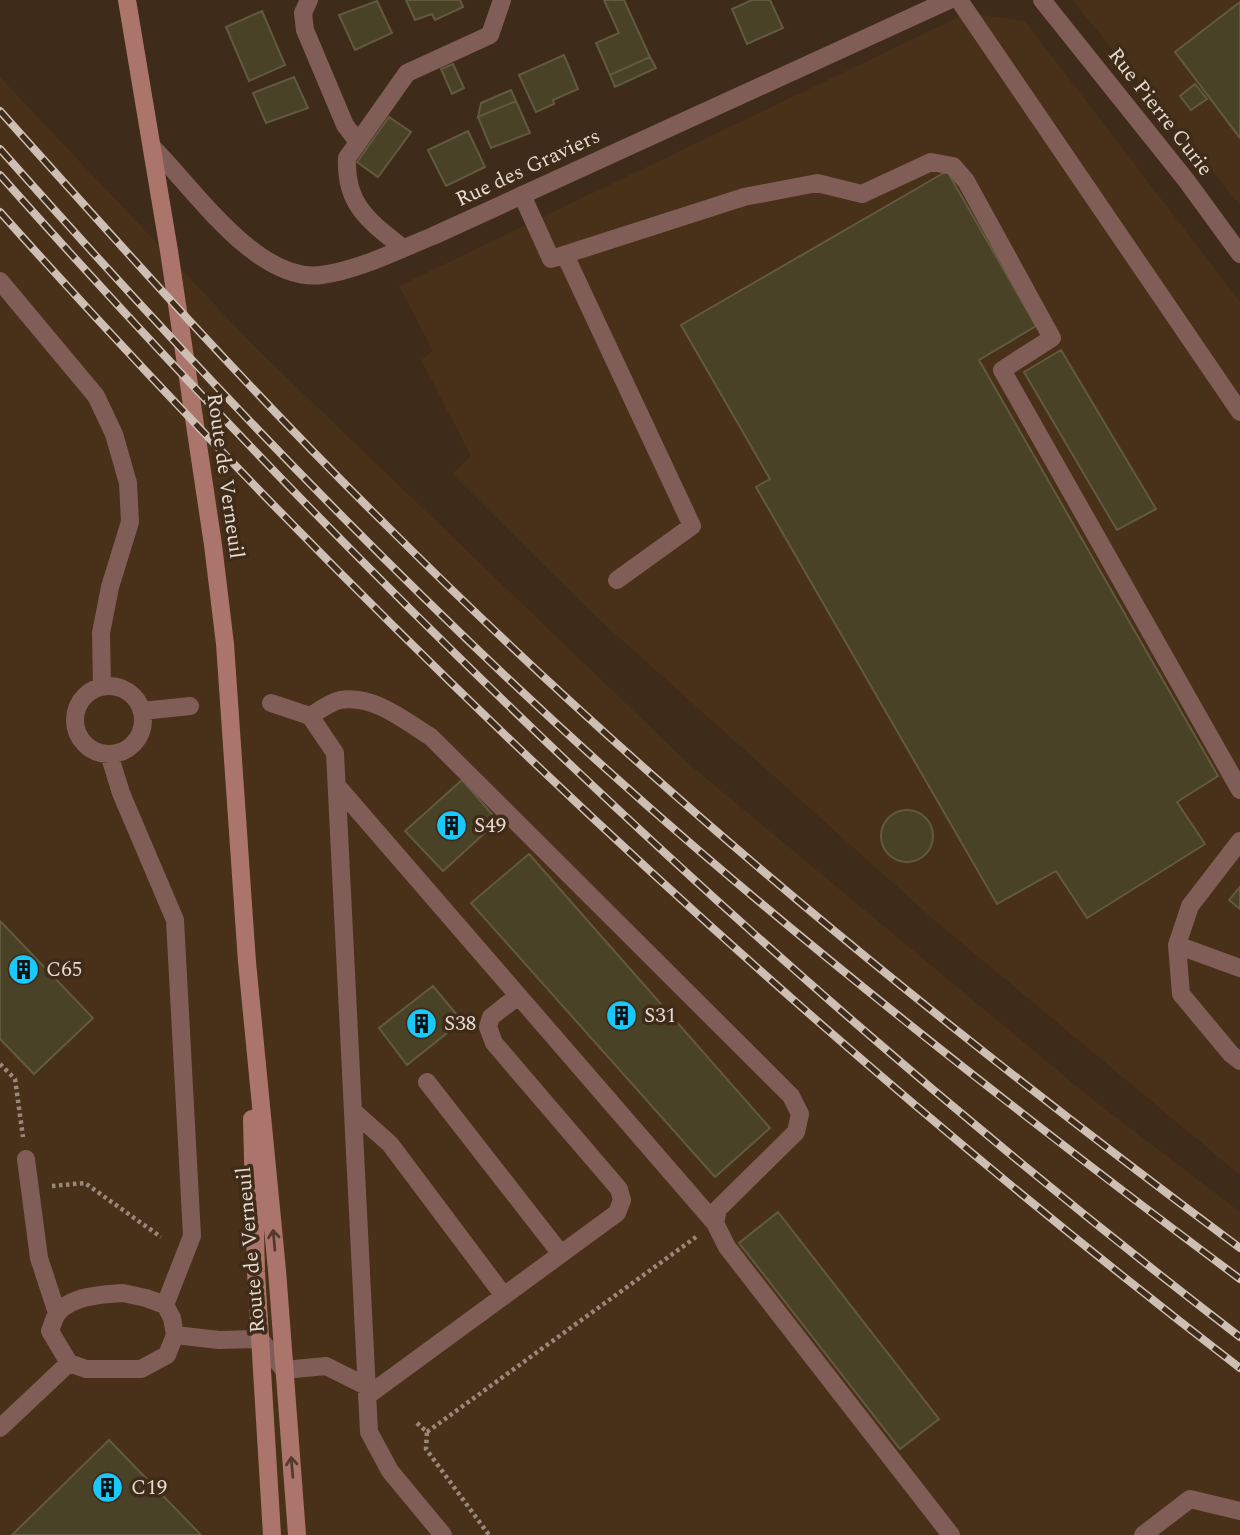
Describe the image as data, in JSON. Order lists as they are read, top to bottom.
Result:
{
  "streets": {
    "main road": ["Route de Verneuil"],
    "street": ["Rue Pierre Curie", "Rue des Graviers"]
  },
  "crossings": [
    ["Rue des Graviers", "Route de Verneuil"]
  ],
  "places": {
    "building": [
      "S49",
      "C65",
      "S31",
      "S38",
      "C19"
    ]
  }
}
